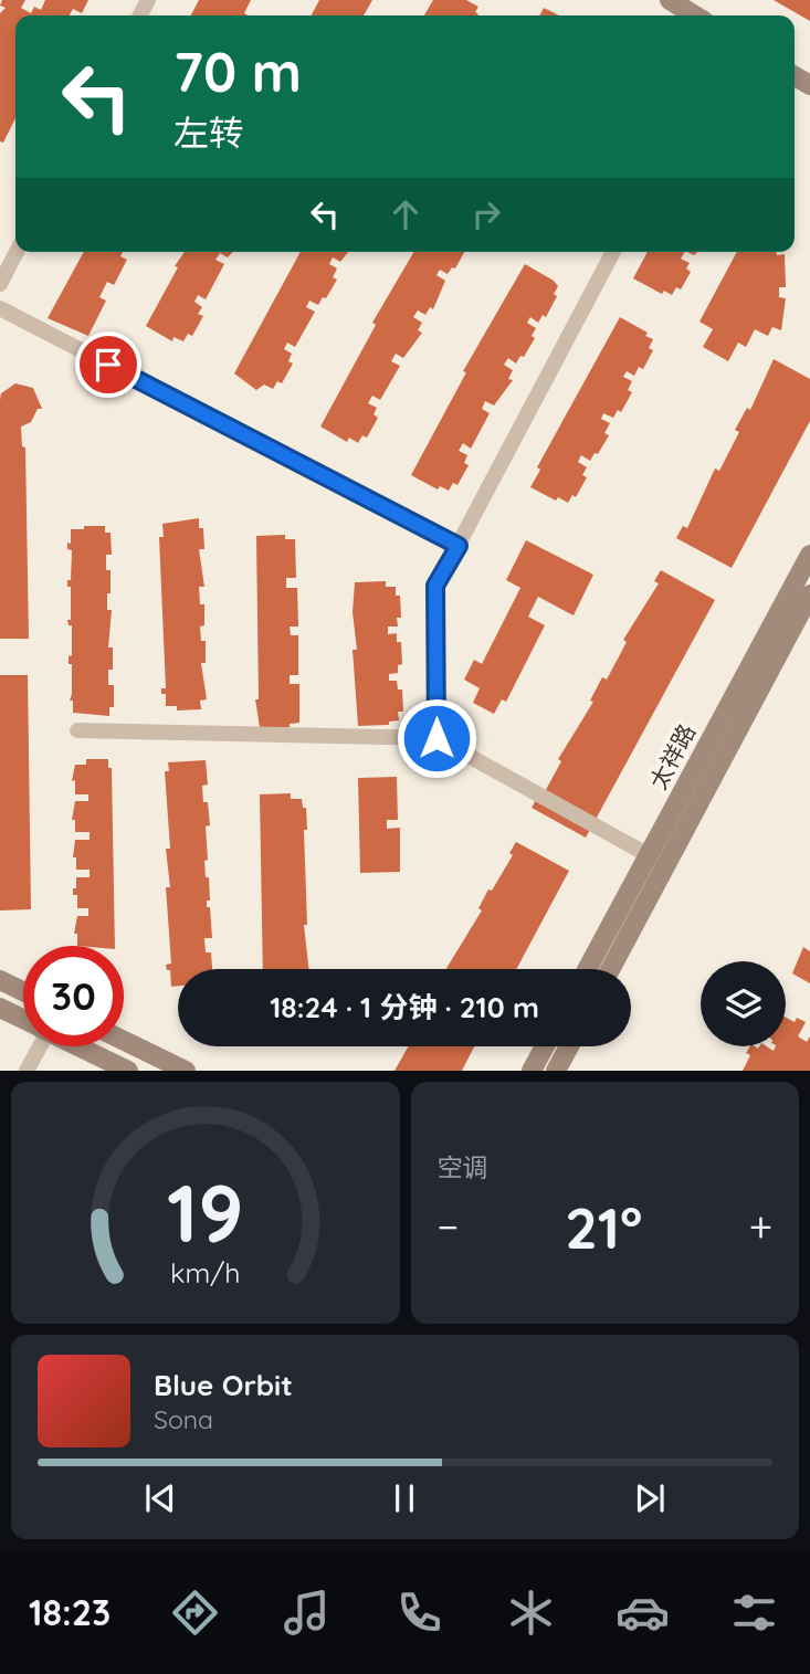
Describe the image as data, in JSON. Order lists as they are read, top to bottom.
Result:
{
  "streets": {
    "street": ["太祥路"]
  },
  "page": {
    "turn": ["70 m", "左转"],
    "limit": "30",
    "trip": "18:24 · 1 分钟 · 210 m",
    "tile": "空调",
    "heat": ["−", "21°", "+"],
    "song": ["Blue Orbit", "Sona"],
    "tabs": "18:23",
    "gauge": ["19", "km/h"]
  }
}
